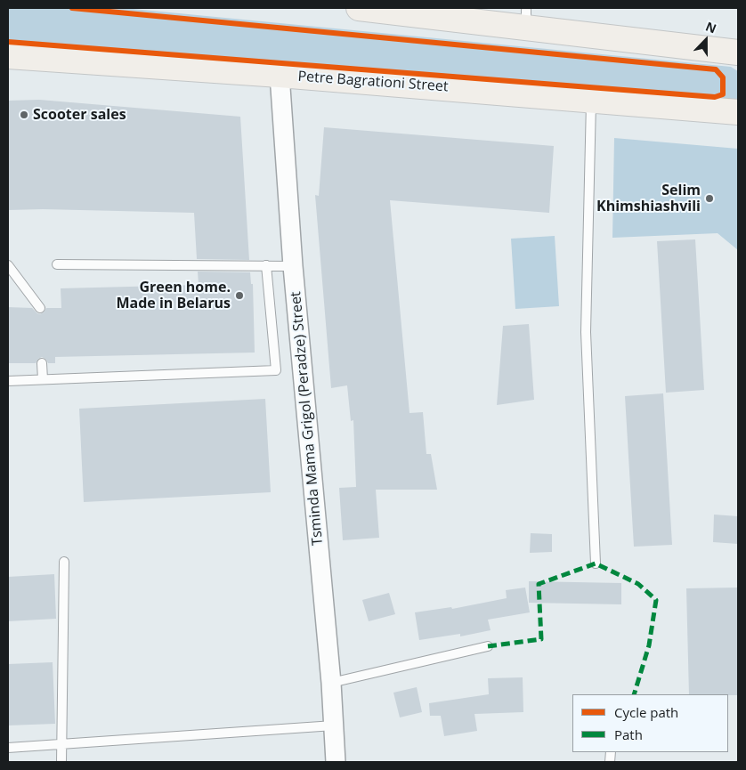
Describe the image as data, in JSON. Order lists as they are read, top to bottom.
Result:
{
  "streets": {
    "main road": ["Petre Bagrationi Street"],
    "street": ["Tsminda Mama Grigol (Peradze) Street"]
  },
  "crossings": [
    ["Petre Bagrationi Street", "Tsminda Mama Grigol (Peradze) Street"]
  ],
  "places": ["Scooter sales", "Selim Khimshiashvili", "Green home. Made in Belarus"],
  "legend": ["Cycle path", "Path"],
  "north": "top"
}
